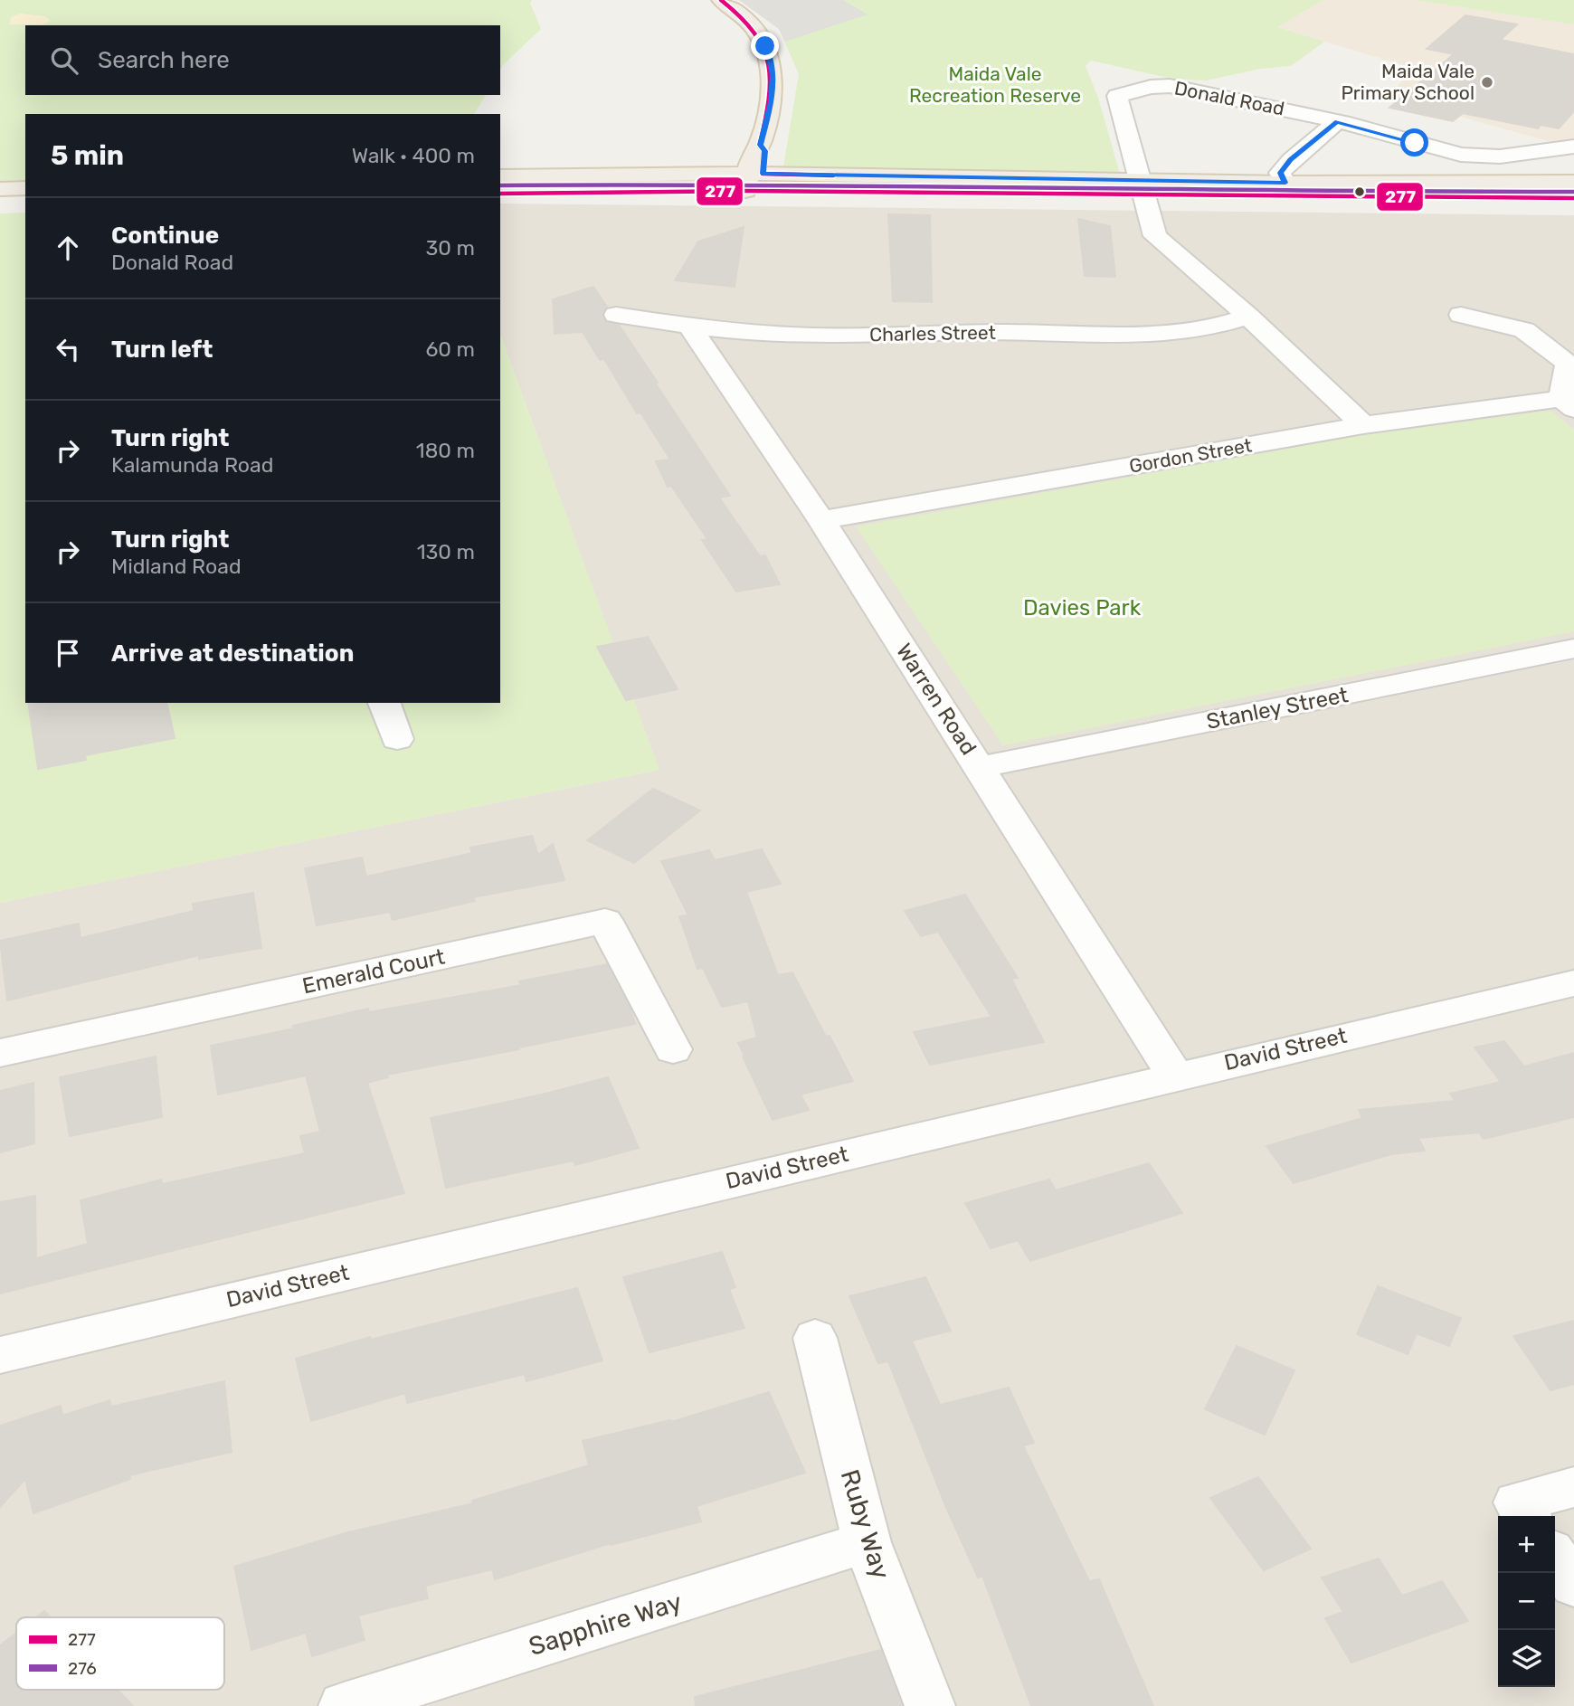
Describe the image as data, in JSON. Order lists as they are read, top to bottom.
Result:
{
  "streets": {
    "street": [
      "Donald Road",
      "Charles Street",
      "Gordon Street",
      "Warren Road",
      "Stanley Street",
      "Emerald Court",
      "David Street",
      "Ruby Way",
      "Sapphire Way"
    ]
  },
  "crossings": [
    ["Donald Road", "Charles Street"],
    ["Donald Road", "Gordon Street"],
    ["Charles Street", "Warren Road"],
    ["Gordon Street", "Warren Road"],
    ["Warren Road", "Stanley Street"],
    ["Warren Road", "David Street"],
    ["Ruby Way", "Sapphire Way"]
  ],
  "parks": ["Maida Vale Recreation Reserve", "Davies Park"],
  "places": ["Maida Vale Primary School"],
  "lines": ["transit line 277", "transit line 276"],
  "legend": ["277", "276"],
  "page": {
    "search": "Search here",
    "heading": ["5 min", "Walk · 400 m"],
    "list": [
      ["Continue", "Donald Road", "30 m"],
      ["Turn left", "60 m"],
      ["Turn right", "Kalamunda Road", "180 m"],
      ["Turn right", "Midland Road", "130 m"],
      "Arrive at destination"
    ],
    "map_buttons": ["+", "−"]
  }
}
